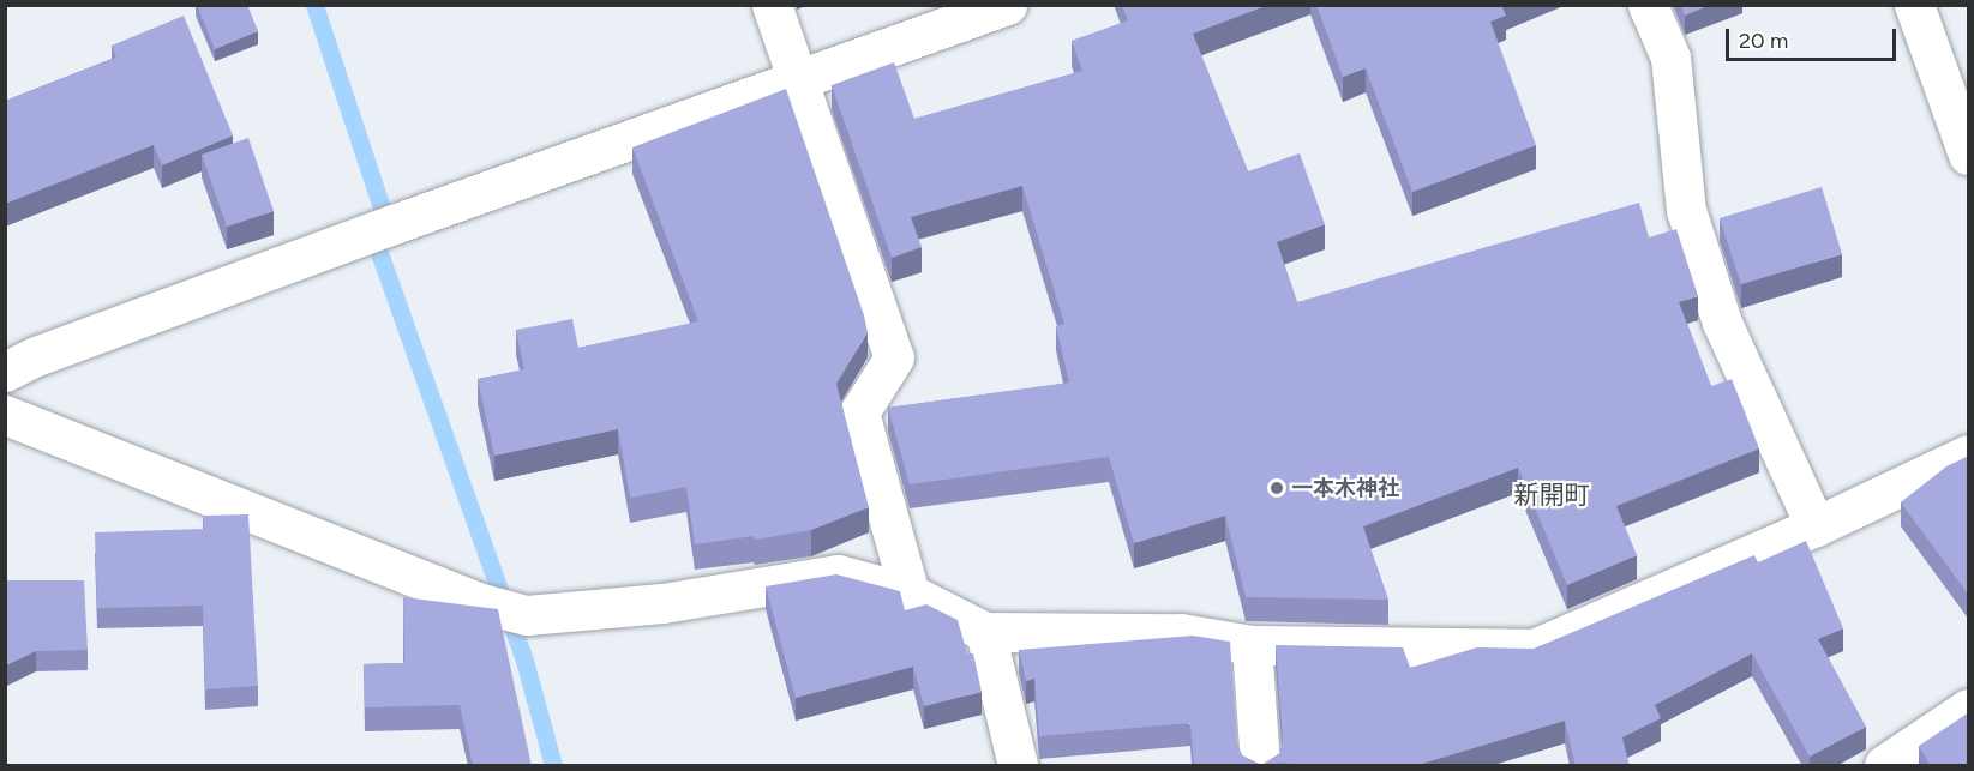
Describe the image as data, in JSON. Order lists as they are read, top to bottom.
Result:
{
  "districts": ["新開町"],
  "places": ["一本木神社"],
  "scale_bar": "20 m"
}
